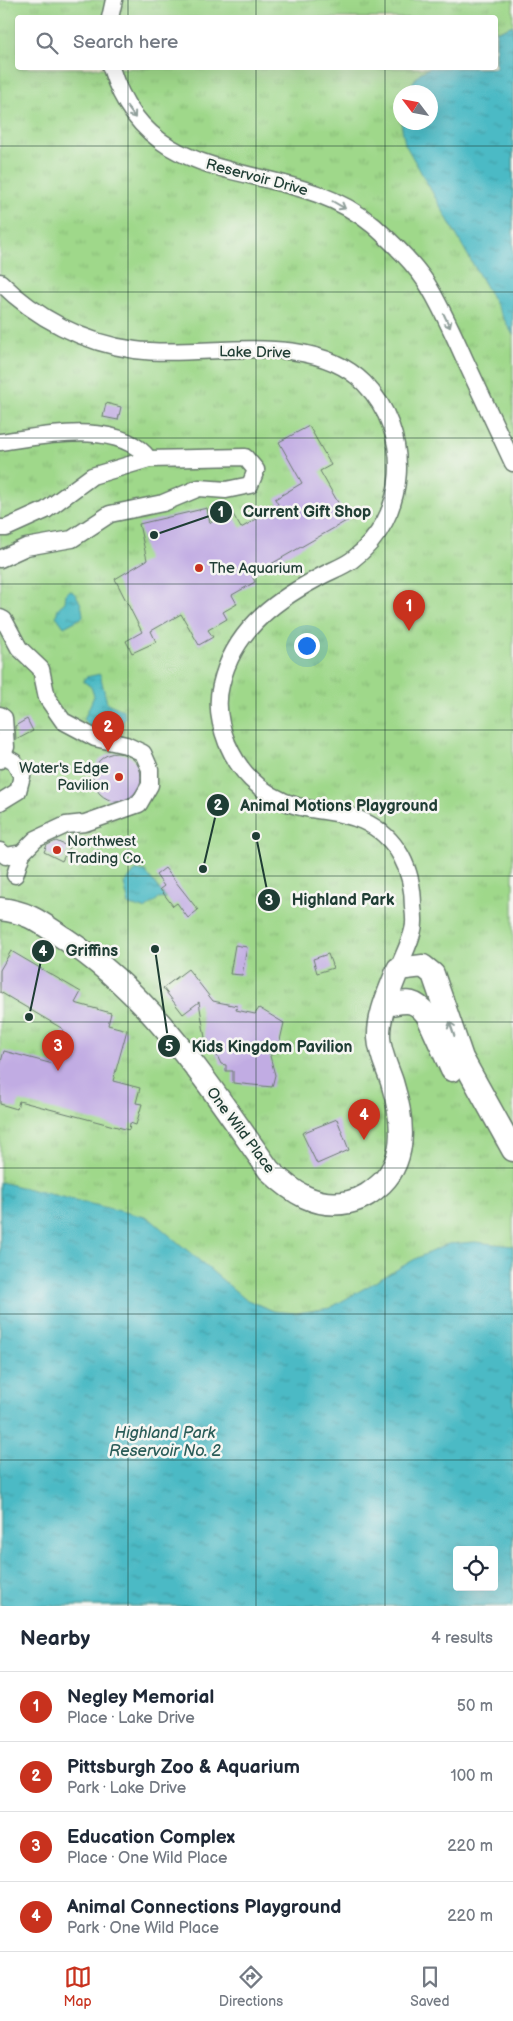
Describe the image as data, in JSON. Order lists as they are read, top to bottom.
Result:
{
  "streets": {
    "main road": ["One Wild Place"],
    "street": ["Reservoir Drive", "Lake Drive"]
  },
  "crossings": [
    ["Lake Drive", "One Wild Place"]
  ],
  "one_way": ["Reservoir Drive"],
  "water": ["Highland Park Reservoir No. 2"],
  "places": [
    "Current Gift Shop",
    "The Aquarium",
    "Water's Edge Pavilion",
    "Highland Park",
    "Northwest Trading Co.",
    "Animal Motions Playground",
    "Kids Kingdom Pavilion",
    "Griffins"
  ],
  "north": "top left",
  "page": {
    "search": "Search here",
    "pins": [
      "1",
      "2",
      "3",
      "4"
    ],
    "heading": ["Nearby", "4 results"],
    "list": [
      {
        "mark": "1",
        "name": "Negley Memorial",
        "note": "Place · Lake Drive",
        "value": "50 m"
      },
      {
        "mark": "2",
        "name": "Pittsburgh Zoo & Aquarium",
        "note": "Park · Lake Drive",
        "value": "100 m"
      },
      {
        "mark": "3",
        "name": "Education Complex",
        "note": "Place · One Wild Place",
        "value": "220 m"
      },
      {
        "mark": "4",
        "name": "Animal Connections Playground",
        "note": "Park · One Wild Place",
        "value": "220 m"
      }
    ],
    "nav": ["Map", "Directions", "Saved"]
  }
}
